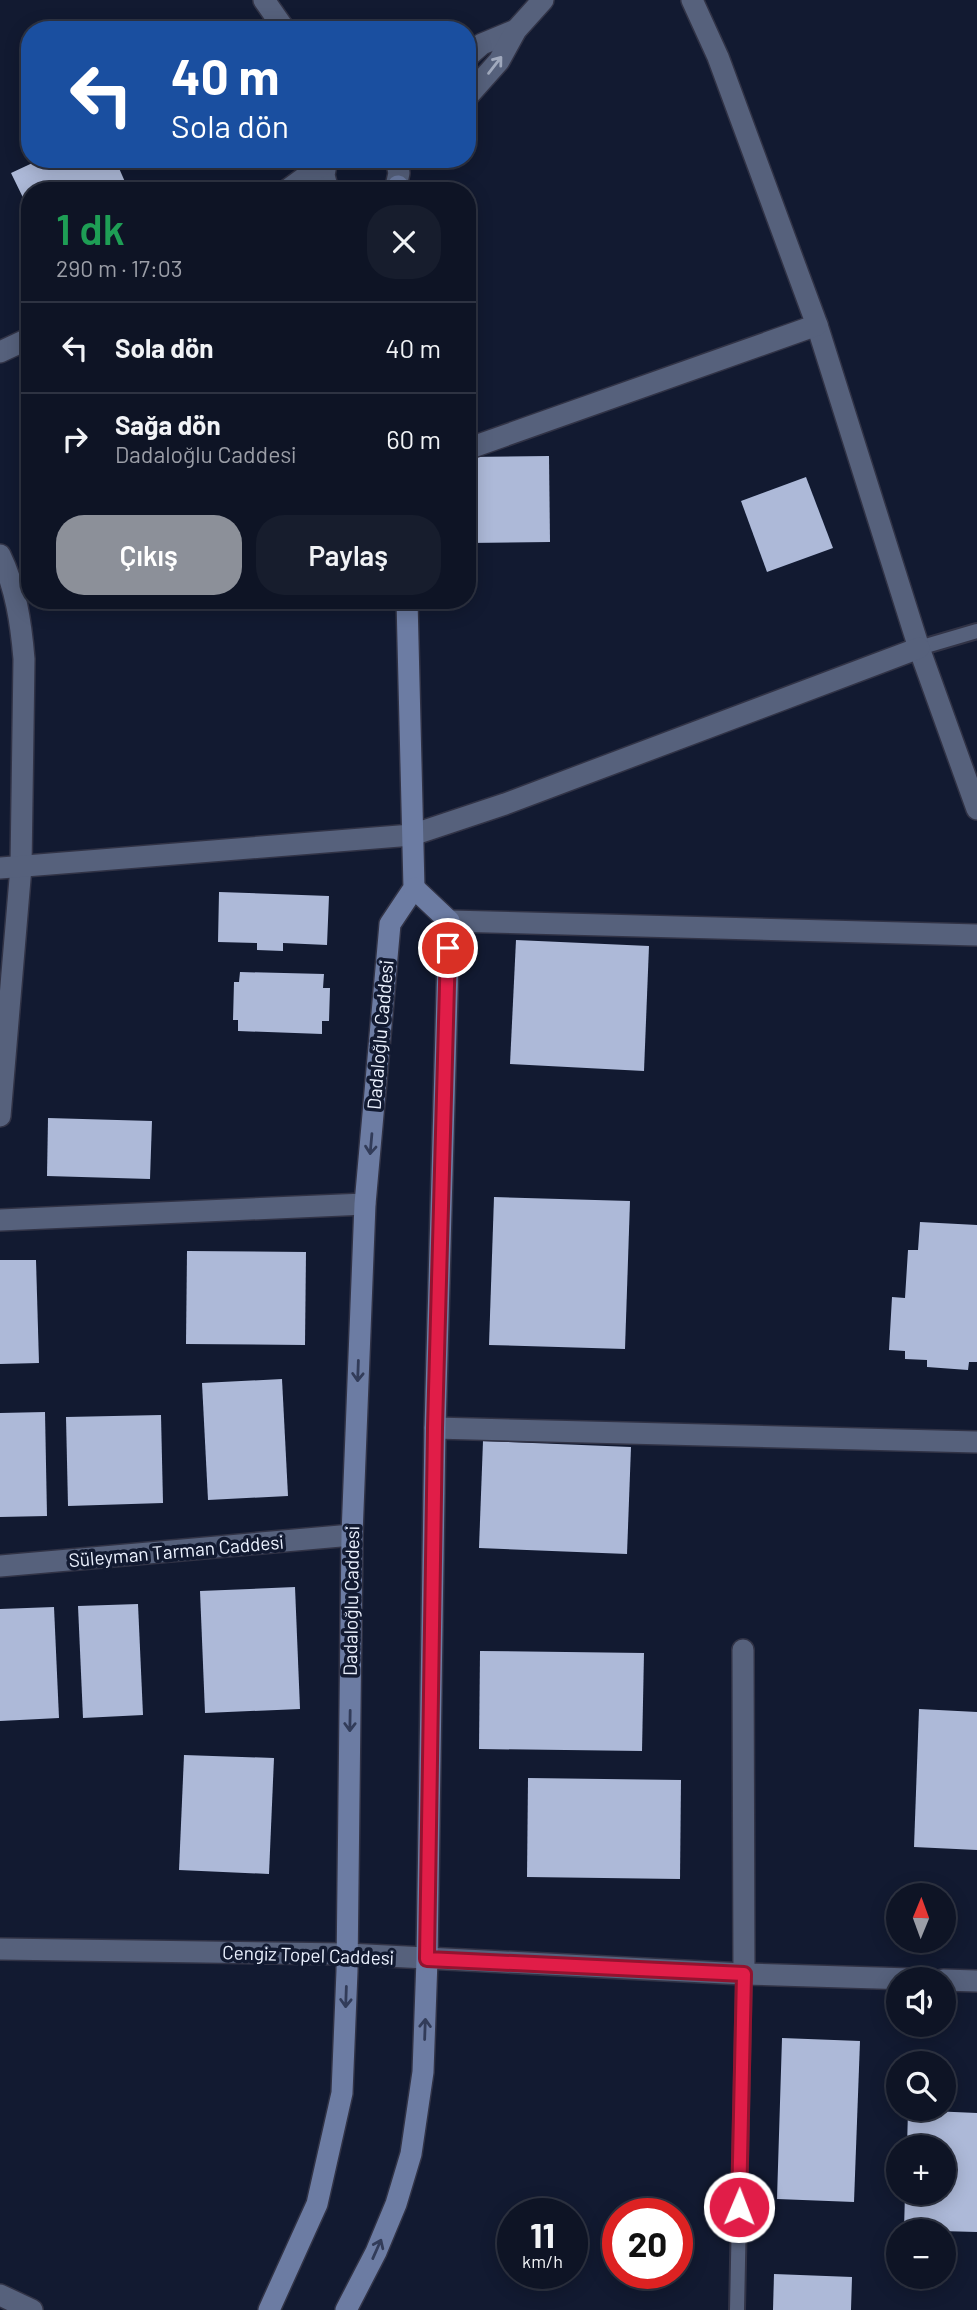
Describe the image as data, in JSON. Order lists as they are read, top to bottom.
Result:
{
  "streets": {
    "street": ["Dadaloğlu Caddesi", "Süleyman Tarman Caddesi", "Cengiz Topel Caddesi"]
  },
  "crossings": [
    ["Dadaloğlu Caddesi", "Süleyman Tarman Caddesi"],
    ["Dadaloğlu Caddesi", "Cengiz Topel Caddesi"]
  ],
  "north": "top",
  "page": {
    "turn": ["40 m", "Sola dön"],
    "heading": ["1 dk", "290 m · 17:03"],
    "list": [
      {
        "name": "Sola dön",
        "value": "40 m"
      },
      {
        "name": "Sağa dön",
        "note": "Dadaloğlu Caddesi",
        "value": "60 m"
      }
    ],
    "buttons": ["Çıkış", "Paylaş"],
    "map_buttons": ["+", "−"],
    "speed": "11 km/h",
    "limit": "20"
  }
}
